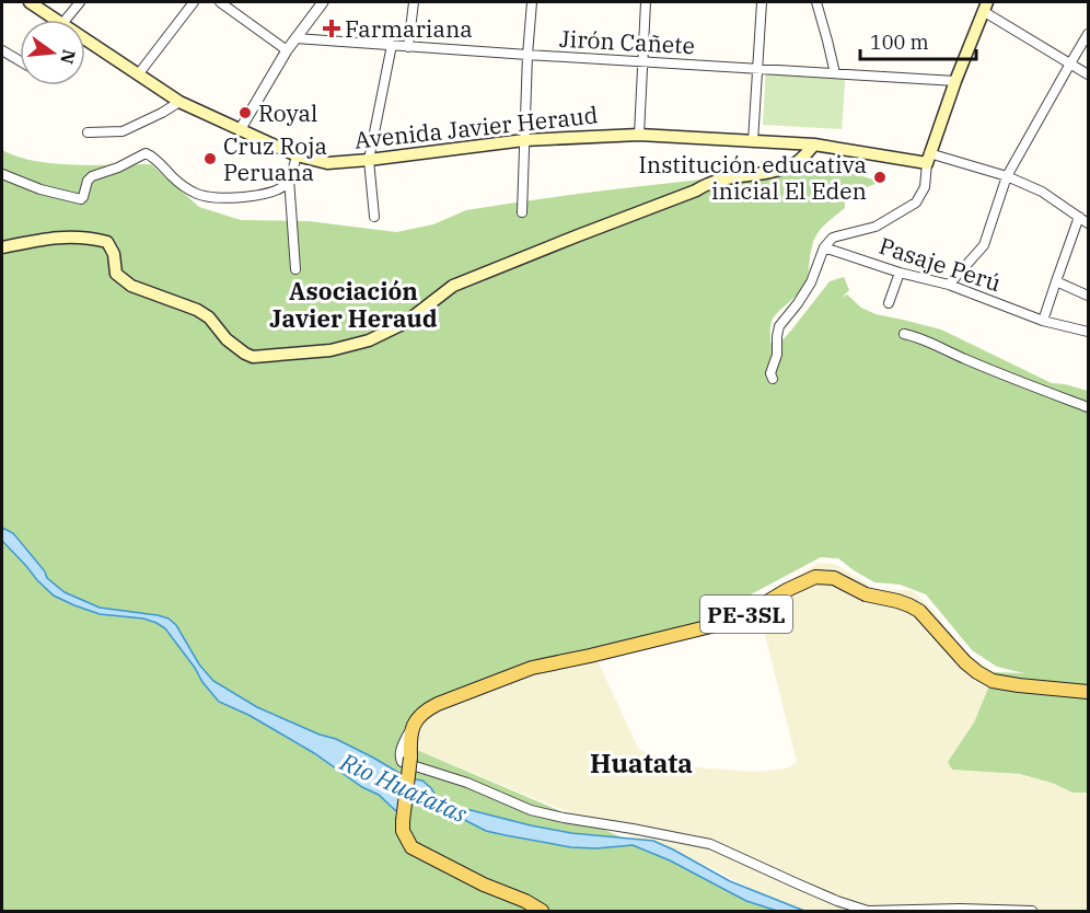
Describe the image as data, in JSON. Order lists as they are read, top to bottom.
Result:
{
  "streets": {
    "main road": ["Avenida Javier Heraud", "PE-3SL"],
    "street": ["Jirón Cañete", "Pasaje Perú"]
  },
  "districts": ["Asociación Javier Heraud", "Huatata"],
  "water": ["Rio Huatatas"],
  "places": {
    "health": ["Farmariana"],
    "other": ["Royal", "Cruz Roja Peruana", "Institución educativa inicial El Eden"]
  },
  "scale_bar": "100 m",
  "north": "right"
}
